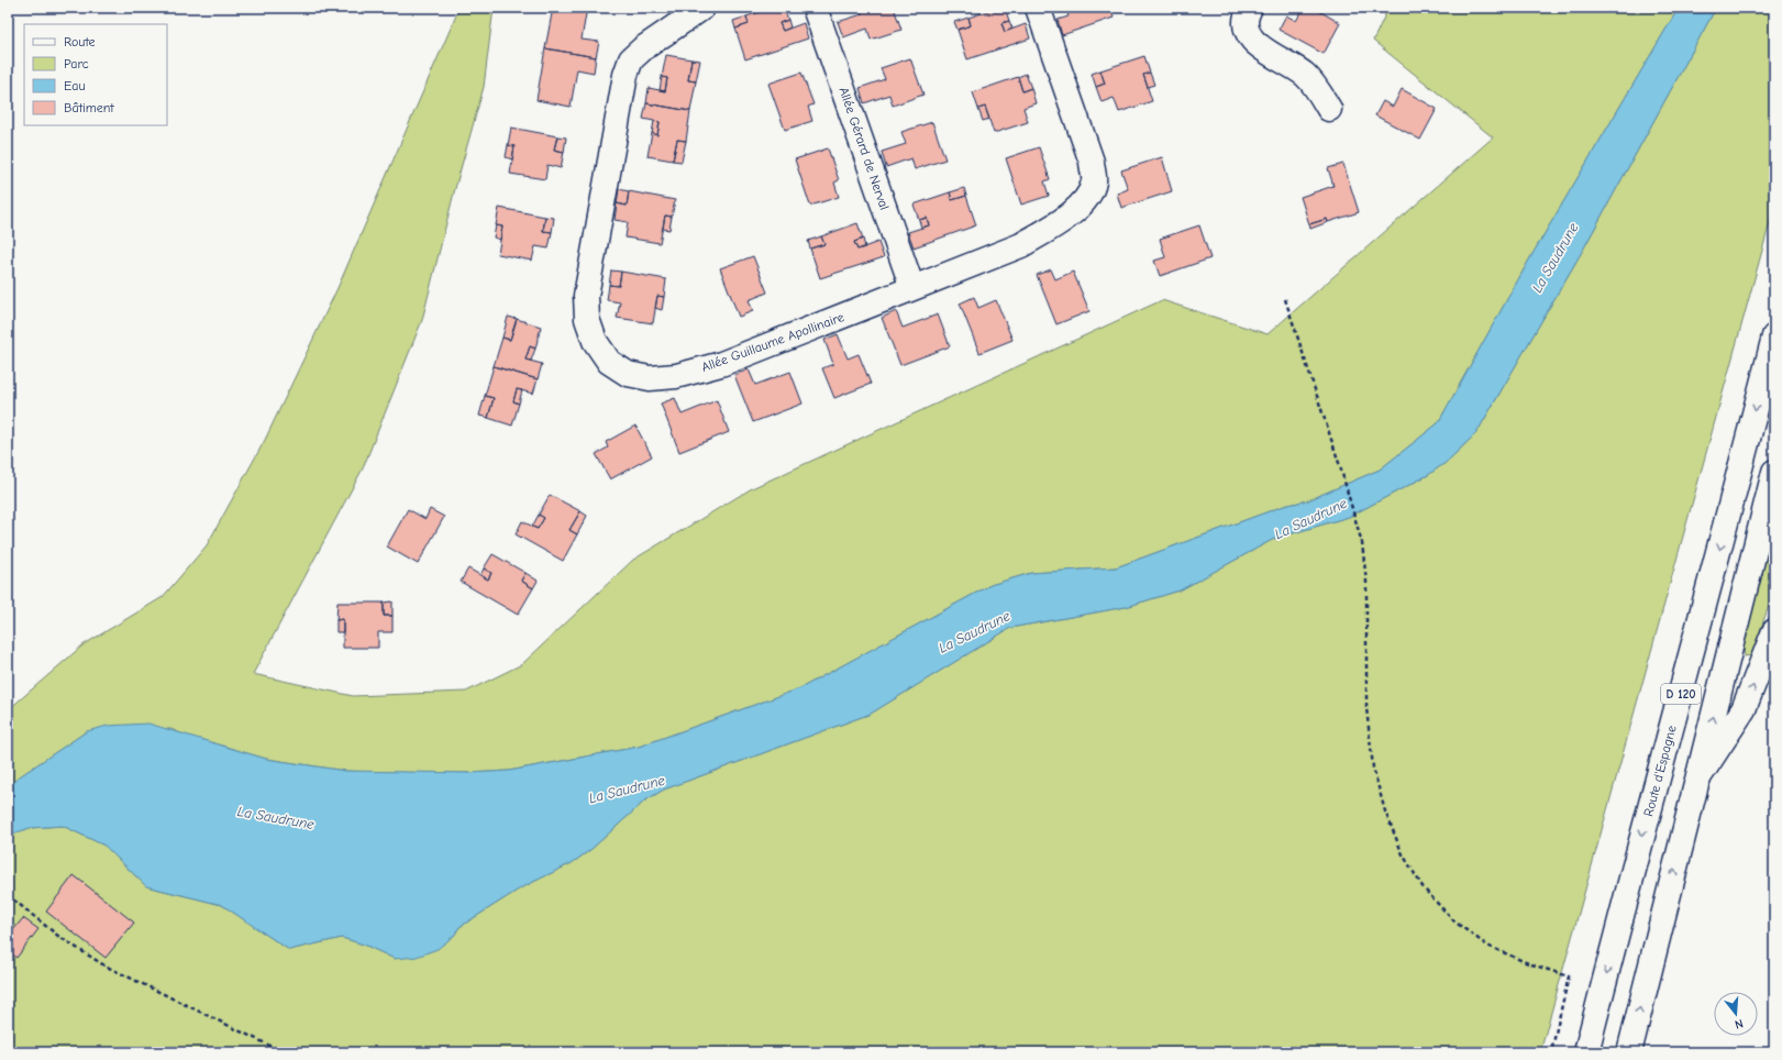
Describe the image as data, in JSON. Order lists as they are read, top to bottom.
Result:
{
  "streets": {
    "street": [
      "Allée Gérard de Nerval",
      "Allée Guillaume Apollinaire",
      "D 120",
      "Route d'Espagne"
    ]
  },
  "crossings": [
    ["Allée Gérard de Nerval", "Allée Guillaume Apollinaire"]
  ],
  "water": ["La Saudrune"],
  "legend": [
    "Route",
    "Parc",
    "Eau",
    "Bâtiment"
  ],
  "north": "bottom"
}
